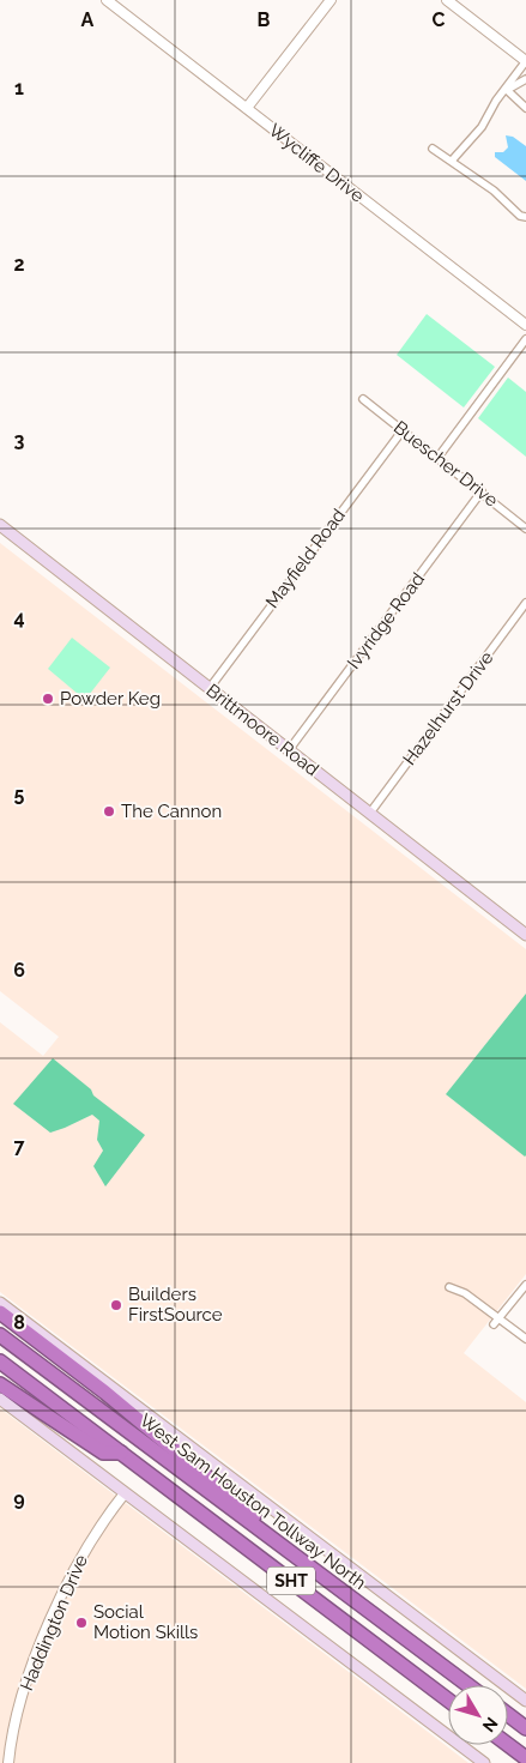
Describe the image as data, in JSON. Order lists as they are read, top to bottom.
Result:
{
  "streets": {
    "highway": ["West Sam Houston Tollway North", "SHT"],
    "main road": ["Brittmoore Road"],
    "street": [
      "Wycliffe Drive",
      "Buescher Drive",
      "Mayfield Road",
      "Ivyridge Road",
      "Hazelhurst Drive",
      "Haddington Drive"
    ]
  },
  "crossings": [
    ["Buescher Drive", "Mayfield Road"],
    ["Buescher Drive", "Ivyridge Road"],
    ["Mayfield Road", "Brittmoore Road"],
    ["Ivyridge Road", "Brittmoore Road"],
    ["Hazelhurst Drive", "Brittmoore Road"]
  ],
  "places": [
    "Powder Keg",
    "The Cannon",
    "Builders FirstSource",
    "Social Motion Skills"
  ],
  "north": "bottom right",
  "grid": {
    "columns": ["A", "B", "C"],
    "rows": [
      "1",
      "2",
      "3",
      "4",
      "5",
      "6",
      "7",
      "8",
      "9"
    ]
  }
}
